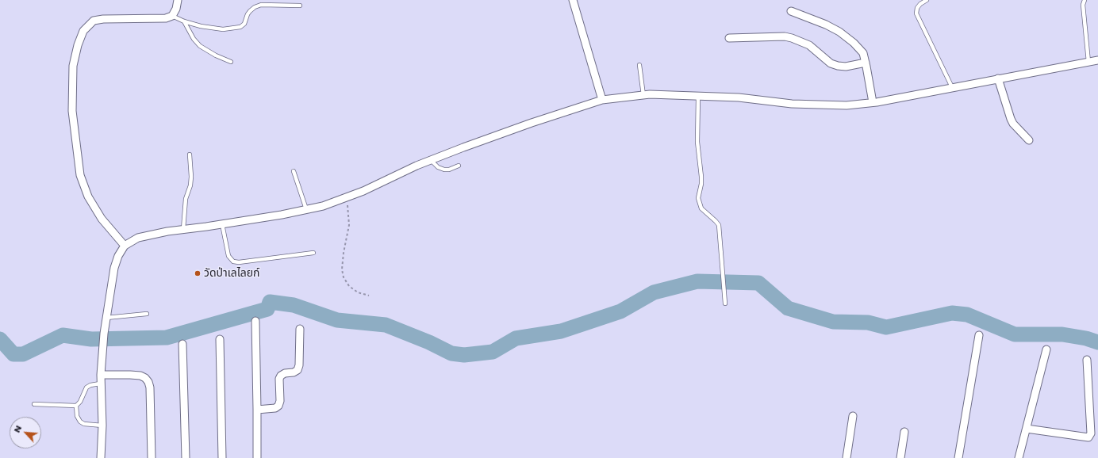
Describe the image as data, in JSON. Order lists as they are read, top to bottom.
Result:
{
  "places": ["วัดป่าเลไลยก์"],
  "north": "top left"
}
